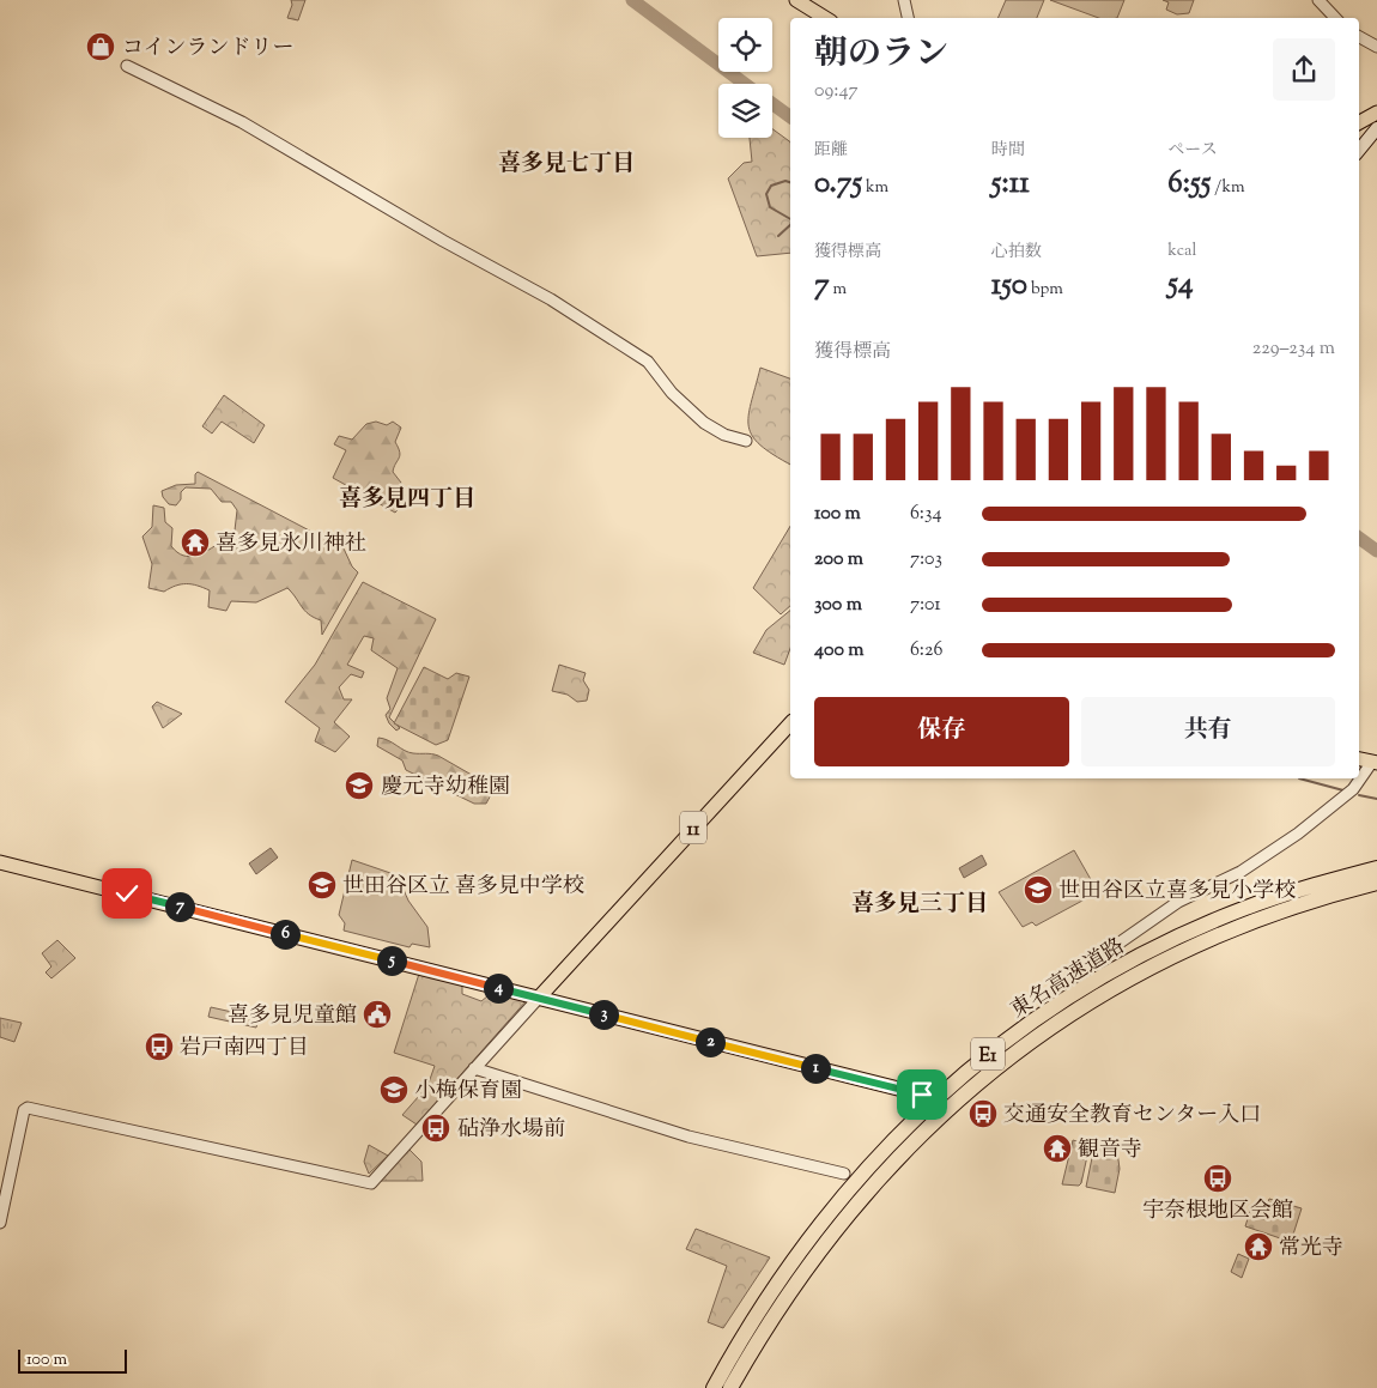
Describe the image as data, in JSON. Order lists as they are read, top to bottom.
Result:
{
  "streets": {
    "highway": ["東名高速道路", "E1"],
    "main road": ["11"]
  },
  "districts": ["喜多見七丁目", "喜多見四丁目", "喜多見三丁目"],
  "places": {
    "shop": ["コインランドリー"],
    "temple": ["喜多見氷川神社", "観音寺", "常光寺"],
    "school or university": [
      "慶元寺幼稚園",
      "世田谷区立 喜多見中学校",
      "世田谷区立喜多見小学校",
      "小梅保育園"
    ],
    "public building": ["喜多見児童館"],
    "bus stop": [
      "岩戸南四丁目",
      "交通安全教育センター入口",
      "砧浄水場前",
      "宇奈根地区会館"
    ]
  },
  "scale_bar": "100 m",
  "page": {
    "heading": ["朝のラン", "09:47"],
    "stats": [
      ["距離", "0.75 km"],
      ["時間", "5:11"],
      ["ペース", "6:55 /km"],
      ["獲得標高", "7 m"],
      ["心拍数", "150 bpm"],
      ["kcal", "54"]
    ],
    "chart": ["獲得標高", "229–234 m"],
    "list": [
      {
        "name": "100 m",
        "note": "6:34"
      },
      {
        "name": "200 m",
        "note": "7:03"
      },
      {
        "name": "300 m",
        "note": "7:01"
      },
      {
        "name": "400 m",
        "note": "6:26"
      }
    ],
    "buttons": ["保存", "共有"],
    "pins": [
      "7",
      "6",
      "5",
      "4",
      "3",
      "2",
      "1"
    ],
    "scale": "100 m"
  }
}
